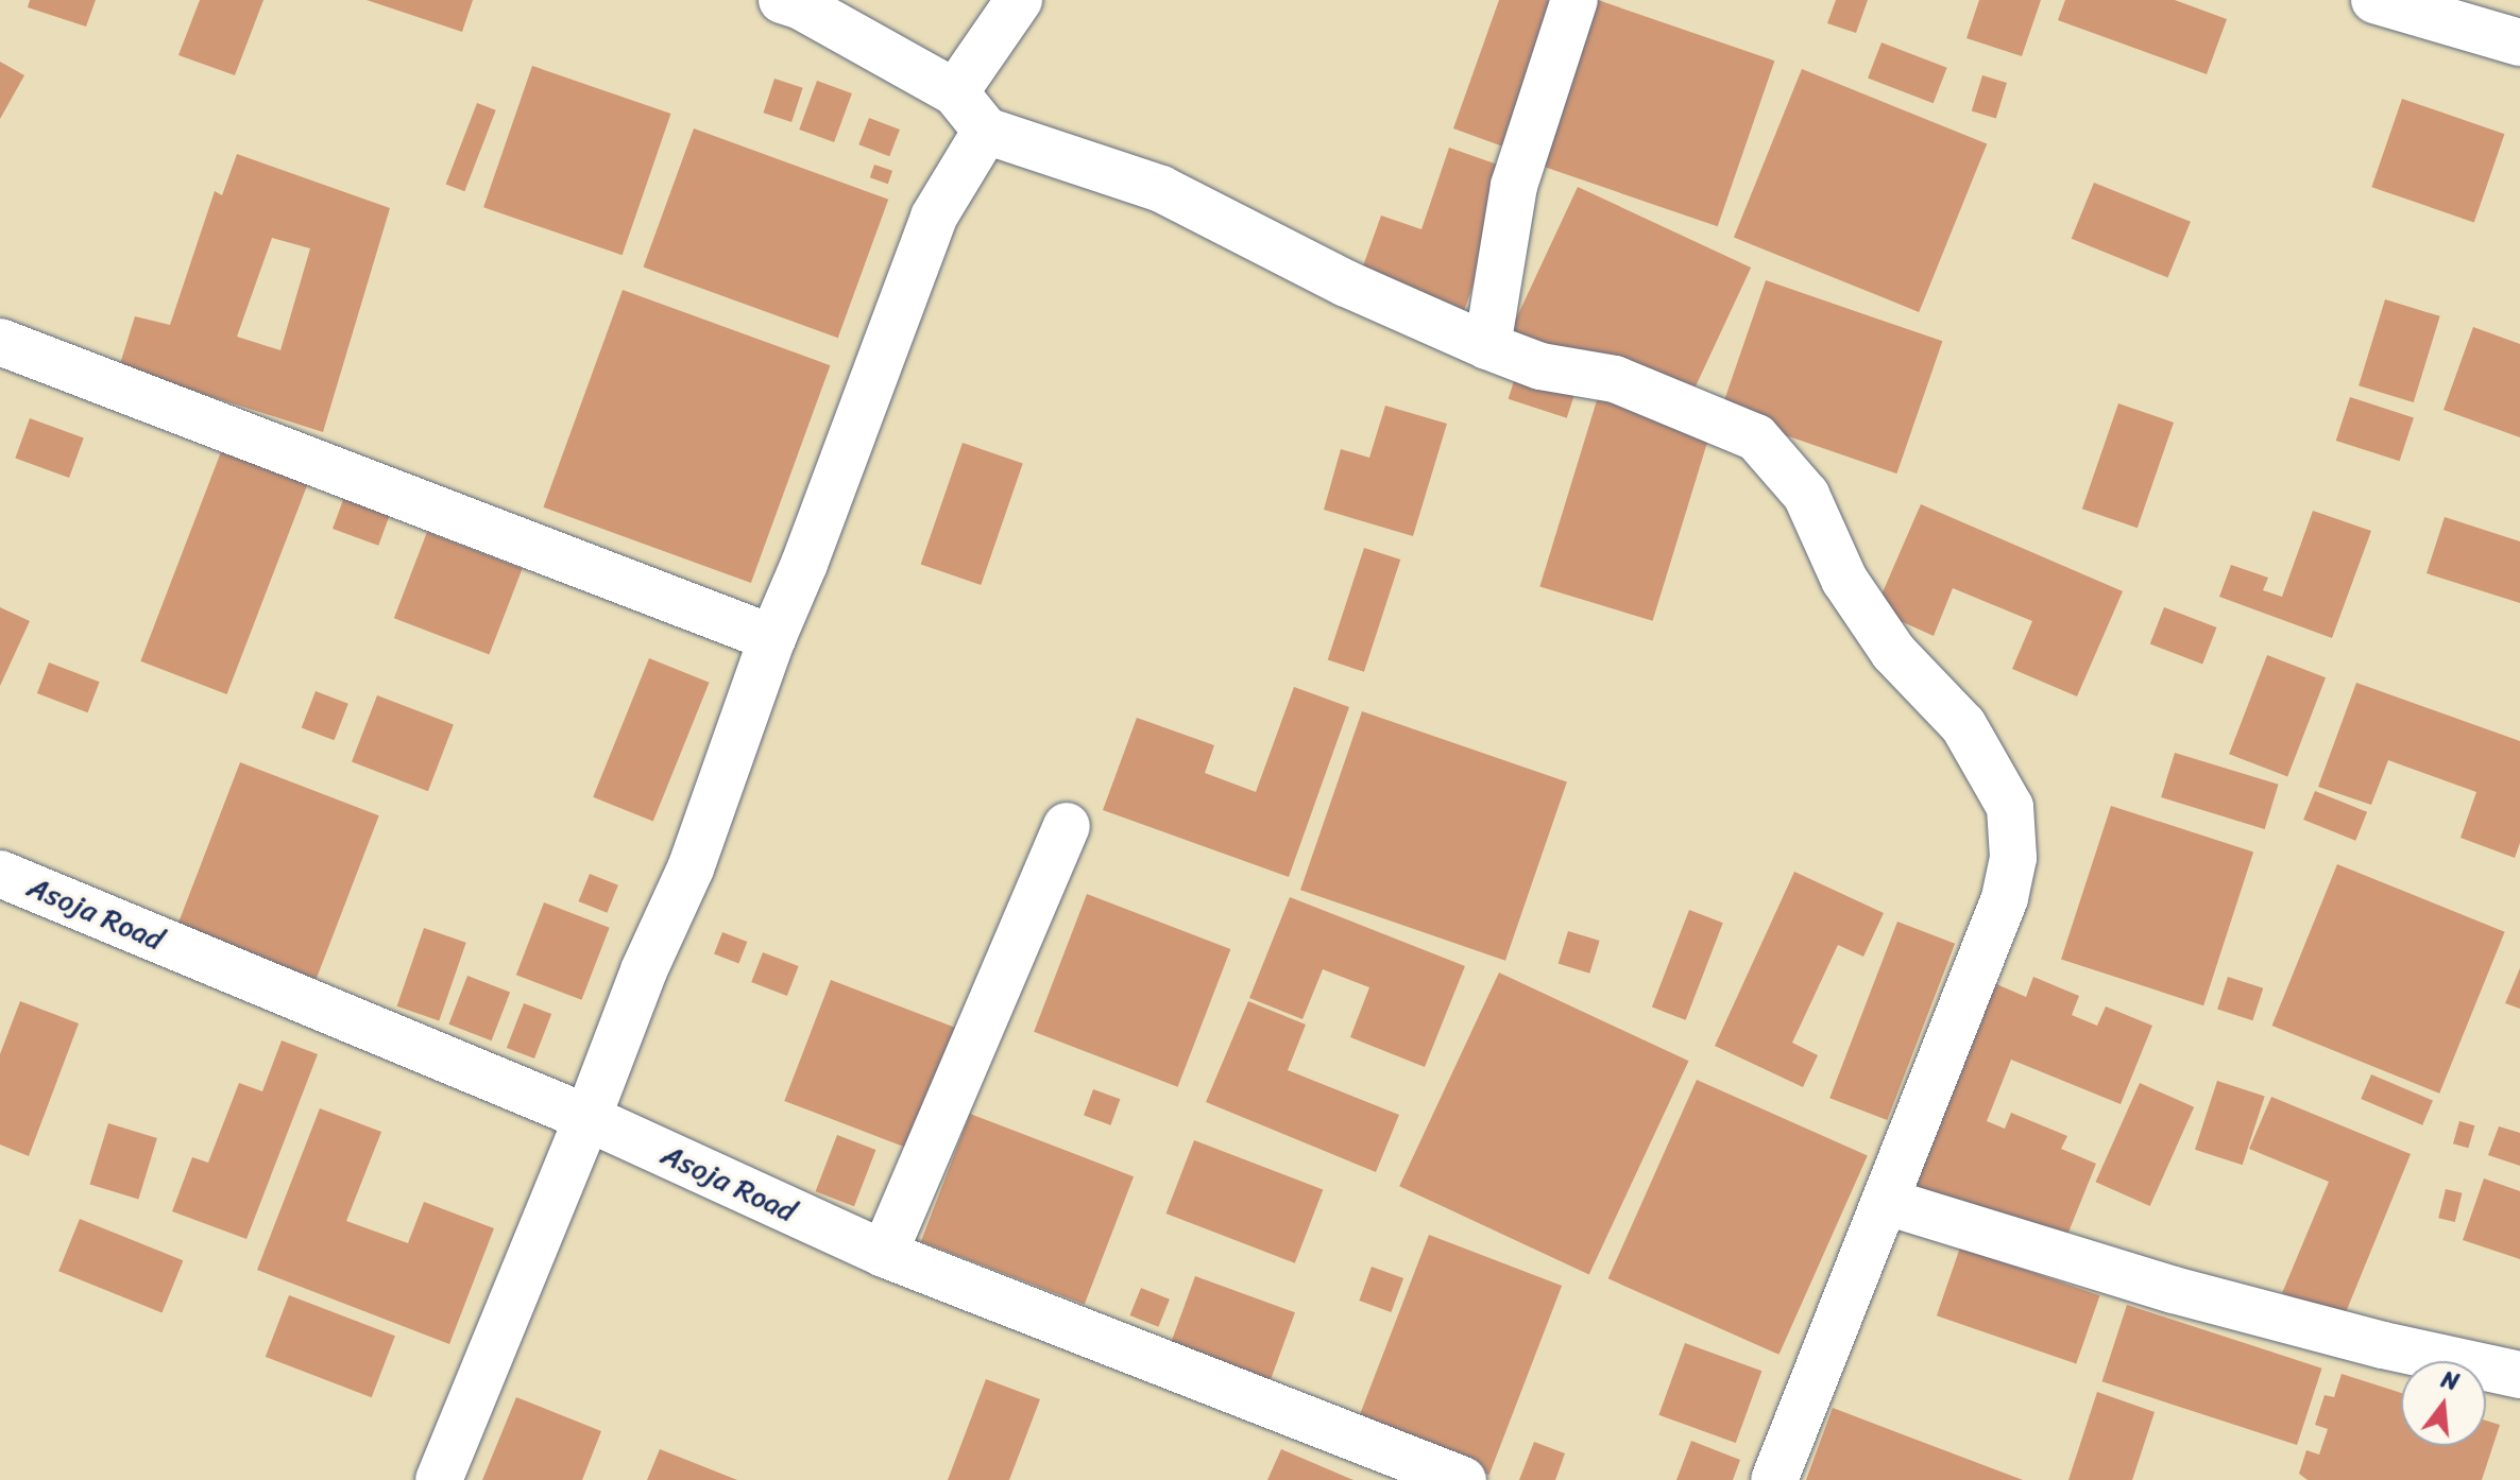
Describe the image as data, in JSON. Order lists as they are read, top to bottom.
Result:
{
  "streets": {
    "street": ["Asoja Road"]
  },
  "north": "top"
}
